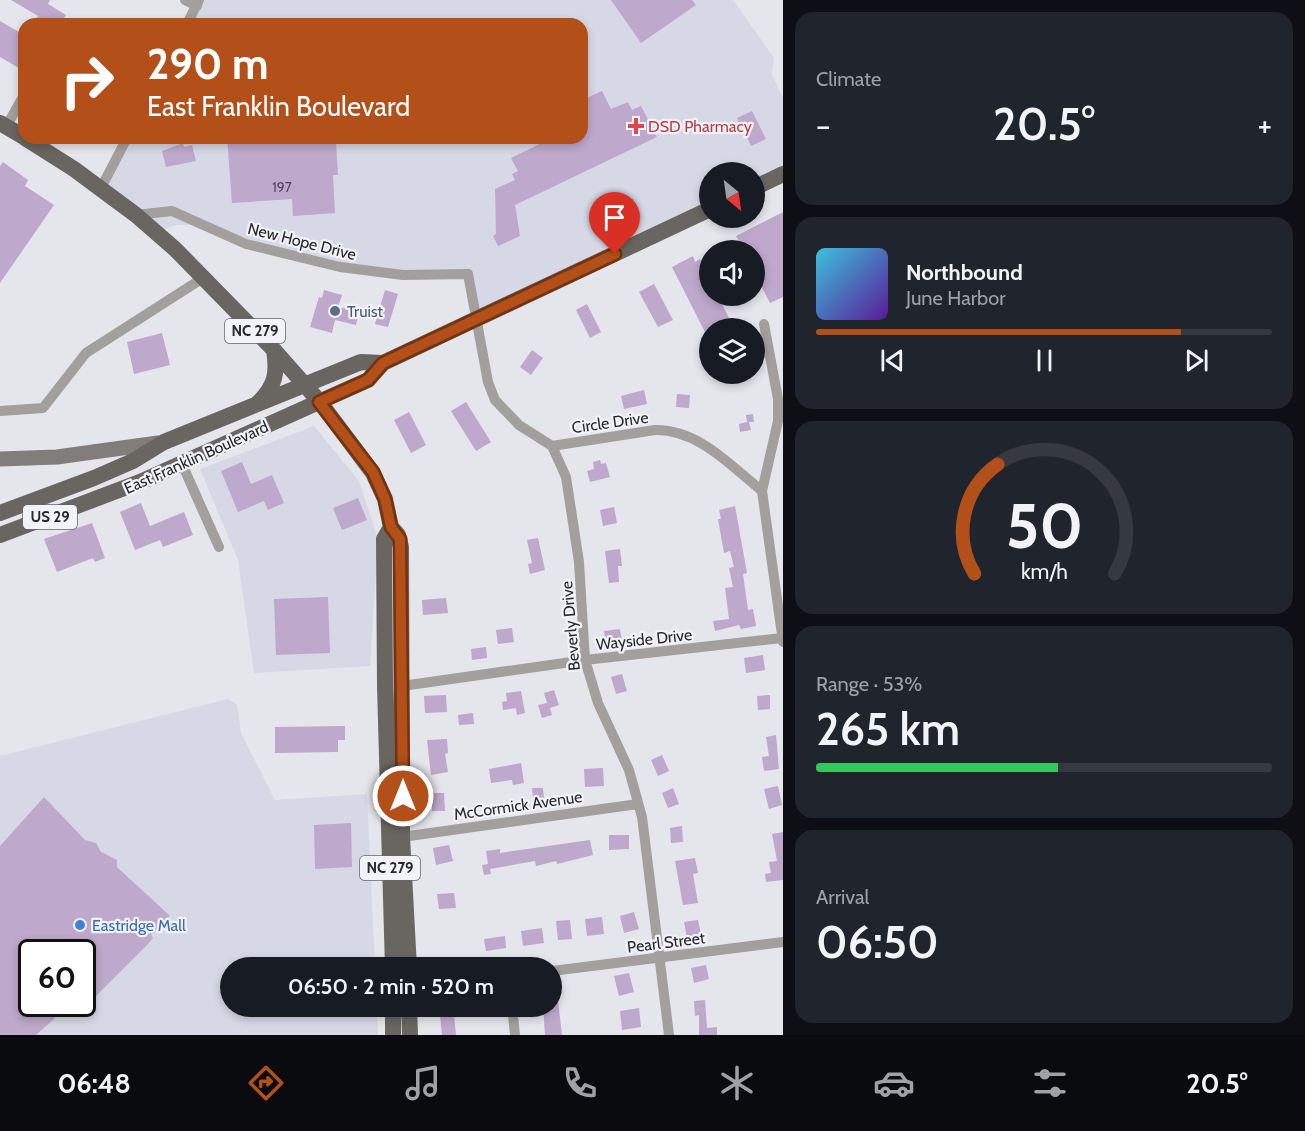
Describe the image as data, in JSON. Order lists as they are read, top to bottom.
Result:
{
  "streets": {
    "main road": ["NC 279", "East Franklin Boulevard", "US 29"],
    "street": [
      "New Hope Drive",
      "Circle Drive",
      "Beverly Drive",
      "Wayside Drive",
      "McCormick Avenue",
      "Pearl Street"
    ]
  },
  "crossings": [
    ["New Hope Drive", "NC 279"],
    ["New Hope Drive", "East Franklin Boulevard"],
    ["NC 279", "East Franklin Boulevard"],
    ["Circle Drive", "Beverly Drive"],
    ["Beverly Drive", "Wayside Drive"],
    ["Beverly Drive", "McCormick Avenue"],
    ["Beverly Drive", "Pearl Street"]
  ],
  "places": {
    "health": ["DSD Pharmacy"],
    "other": ["Truist", "Eastridge Mall"]
  },
  "house_numbers": ["197"],
  "north": "bottom right",
  "page": {
    "tile": [
      "Climate",
      ["Range · 53%", "265 km"],
      ["Arrival", "06:50"]
    ],
    "turn": ["290 m", "East Franklin Boulevard"],
    "heat": ["−", "20.5°", "+"],
    "song": ["Northbound", "June Harbor"],
    "limit": "60",
    "trip": "06:50 · 2 min · 520 m",
    "tabs": ["06:48", "20.5°"],
    "gauge": ["50", "km/h"]
  }
}
